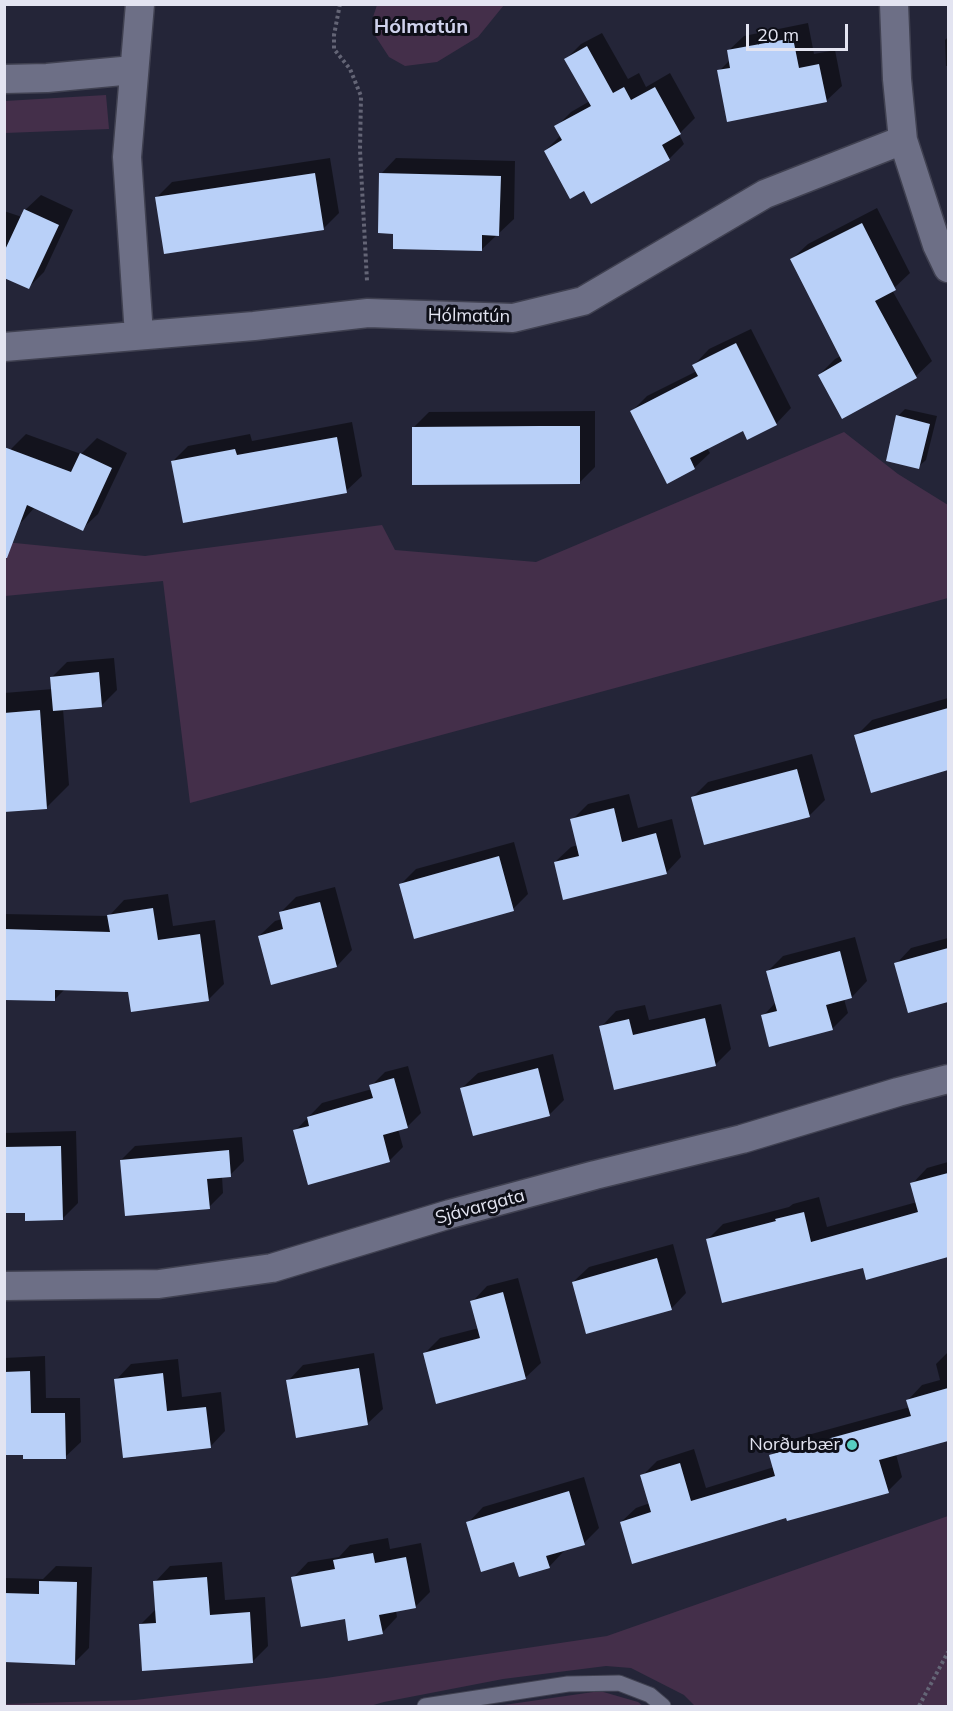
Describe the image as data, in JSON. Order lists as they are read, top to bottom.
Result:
{
  "streets": {
    "street": ["Hólmatún", "Sjávargata"]
  },
  "districts": ["Hólmatún"],
  "places": ["Norðurbær"],
  "scale_bar": "20 m"
}
